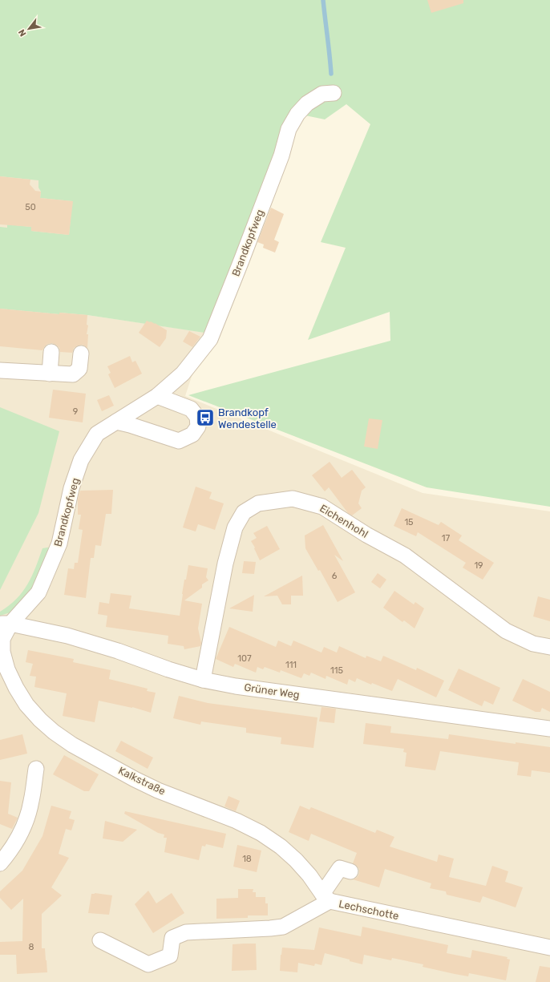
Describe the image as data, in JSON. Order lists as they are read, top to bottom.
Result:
{
  "streets": {
    "street": [
      "Brandkopfweg",
      "Eichenhohl",
      "Grüner Weg",
      "Kalkstraße",
      "Lechschotte"
    ]
  },
  "crossings": [
    ["Brandkopfweg", "Grüner Weg"],
    ["Brandkopfweg", "Kalkstraße"],
    ["Eichenhohl", "Grüner Weg"],
    ["Grüner Weg", "Kalkstraße"],
    ["Kalkstraße", "Lechschotte"]
  ],
  "places": {
    "bus stop": ["Brandkopf Wendestelle"]
  },
  "house_numbers": [
    "50",
    "9",
    "15",
    "17",
    "19",
    "6",
    "107",
    "111",
    "115",
    "18",
    "8"
  ],
  "north": "bottom left"
}
